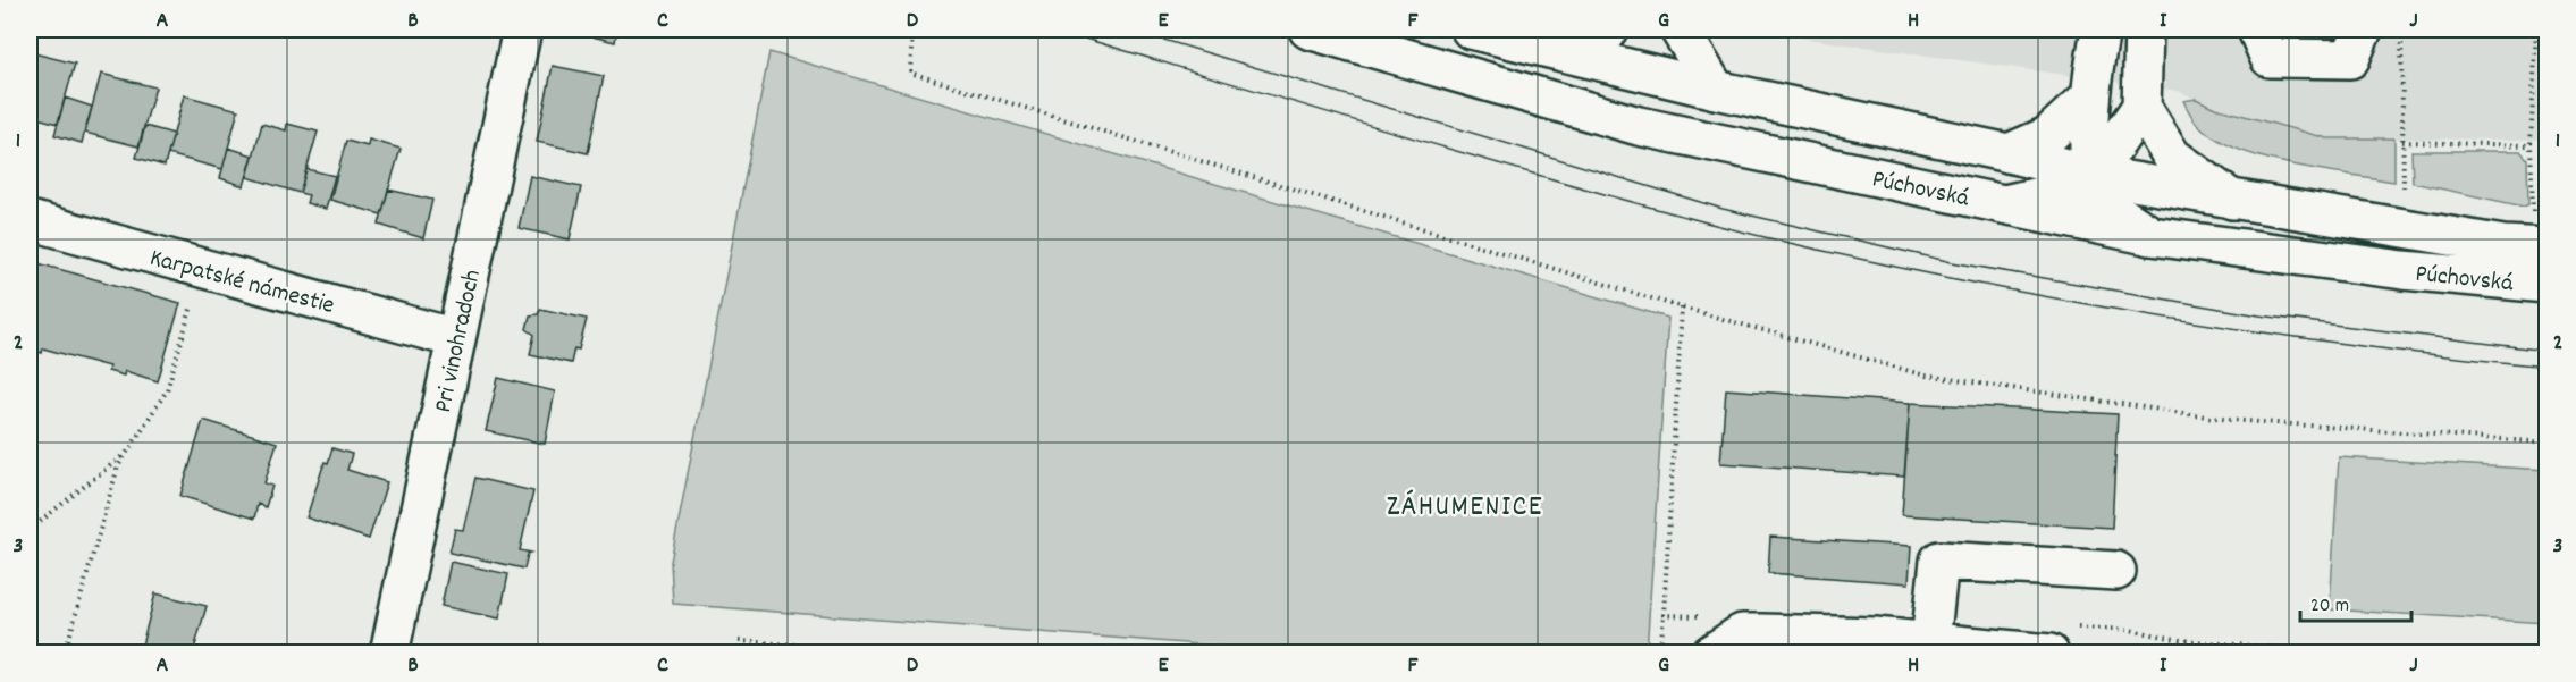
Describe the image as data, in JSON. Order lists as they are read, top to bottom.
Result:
{
  "streets": {
    "main road": ["Púchovská", "Karpatské námestie", "Pri vinohradoch"]
  },
  "crossings": [
    ["Karpatské námestie", "Pri vinohradoch"]
  ],
  "districts": ["ZÁHUMENICE"],
  "scale_bar": "20 m",
  "grid": {
    "columns": [
      "A",
      "B",
      "C",
      "D",
      "E",
      "F",
      "G",
      "H",
      "I",
      "J"
    ],
    "rows": ["1", "2", "3"]
  }
}
